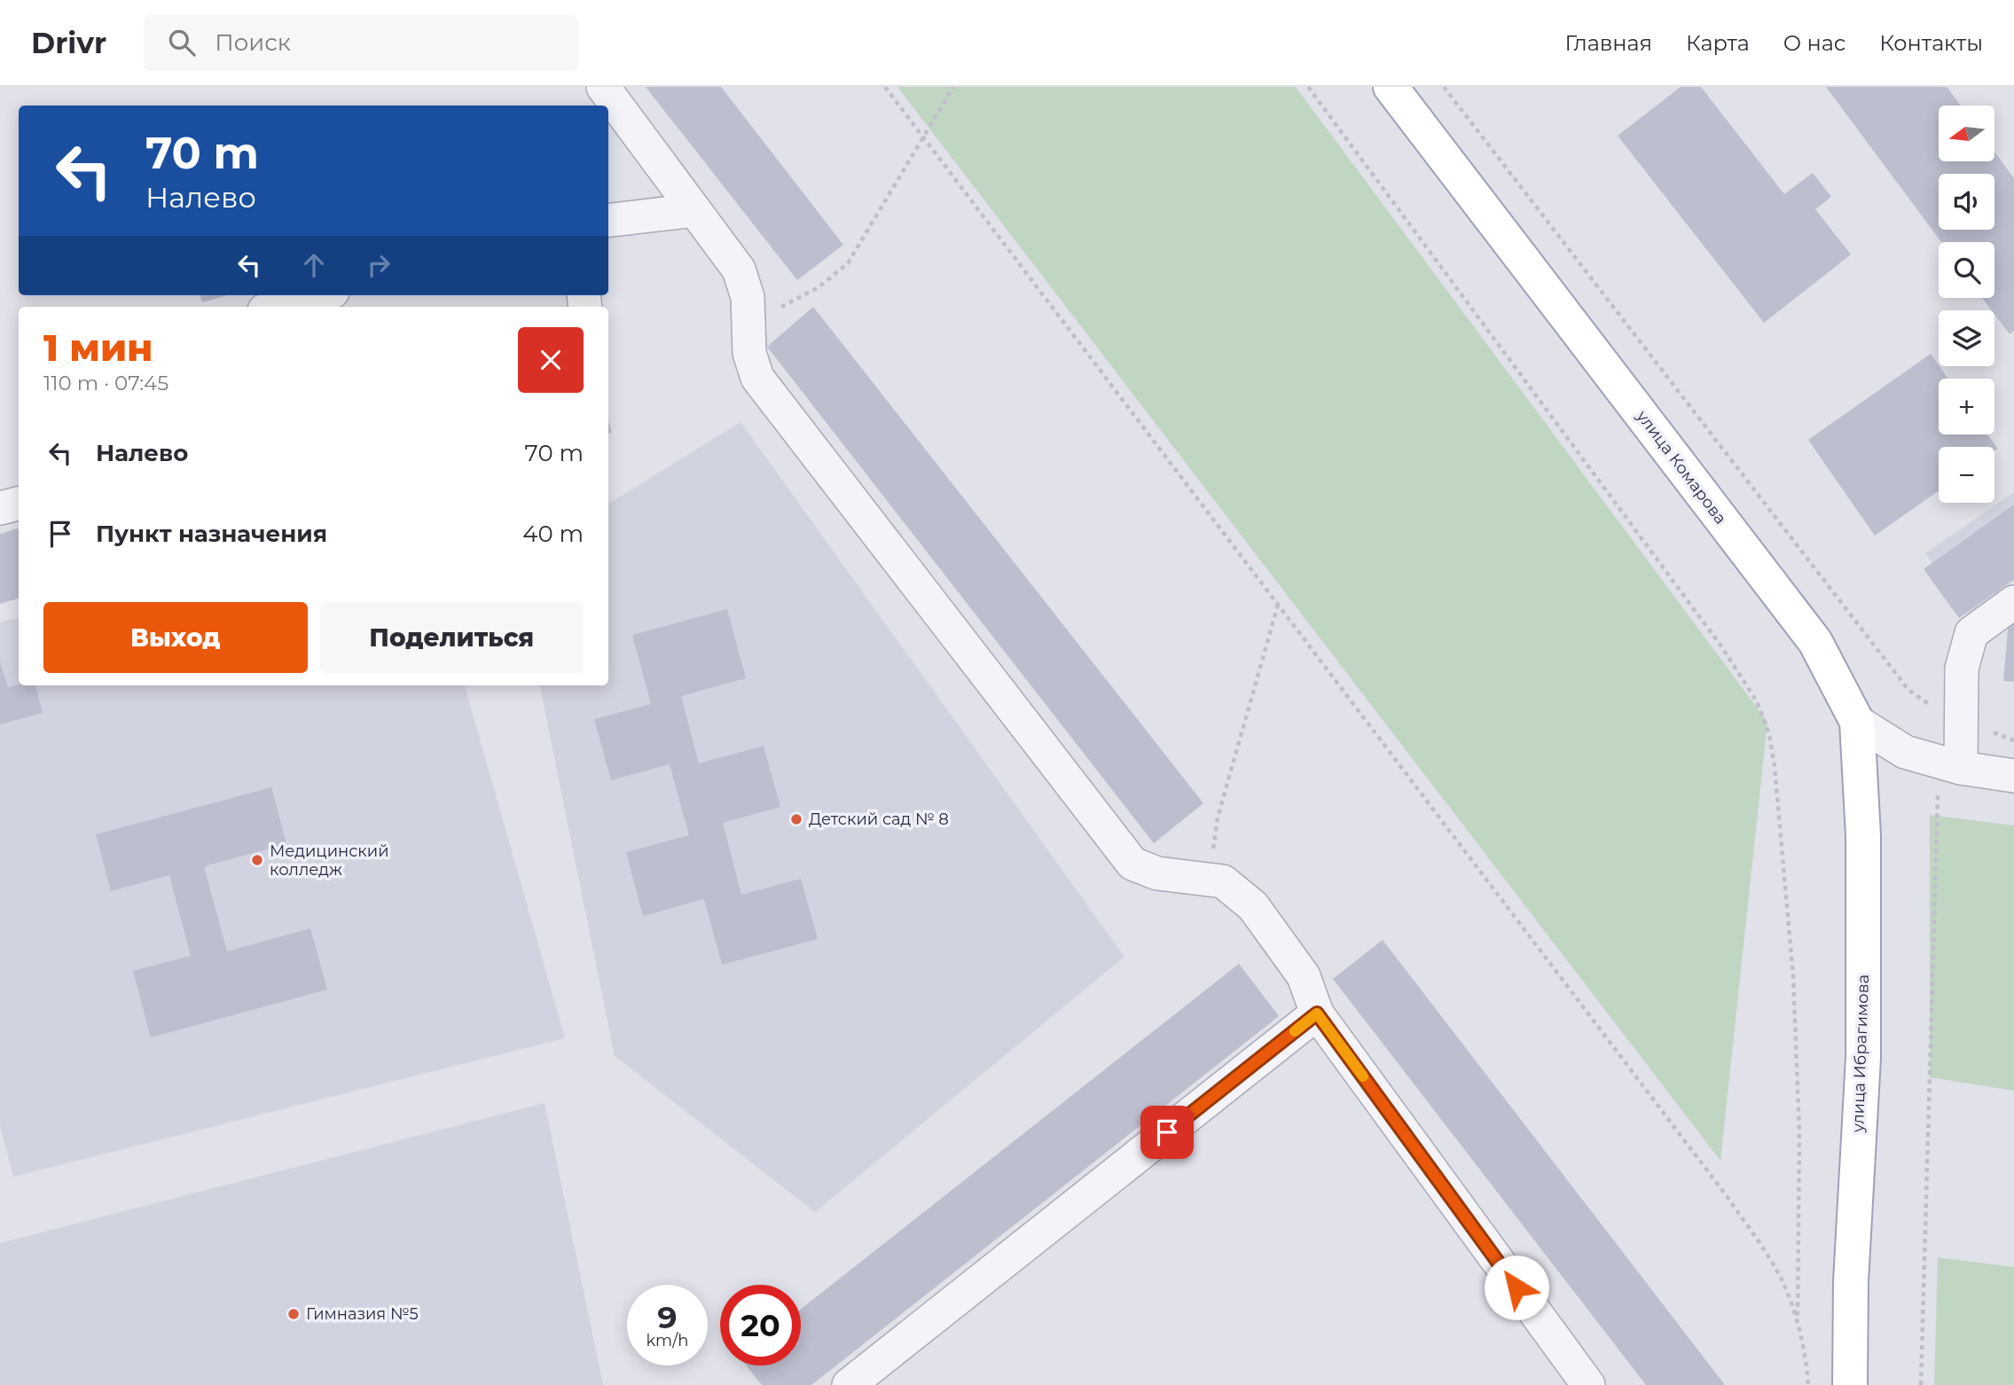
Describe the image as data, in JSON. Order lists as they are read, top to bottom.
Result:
{
  "streets": {
    "main road": ["улица Комарова", "улица Ибрагимова"]
  },
  "crossings": [
    ["улица Комарова", "улица Ибрагимова"]
  ],
  "places": ["Детский сад № 8", "Медицинский колледж", "Гимназия №5"],
  "north": "left",
  "page": {
    "header": "Drivr",
    "search": "Поиск",
    "nav": [
      "Главная",
      "Карта",
      "О нас",
      "Контакты"
    ],
    "map_buttons": ["+", "−"],
    "turn": ["70 m", "Налево"],
    "heading": ["1 мин", "110 m · 07:45"],
    "list": [
      {
        "name": "Налево",
        "value": "70 m"
      },
      {
        "name": "Пункт назначения",
        "value": "40 m"
      }
    ],
    "buttons": ["Выход", "Поделиться"],
    "speed": "9 km/h",
    "limit": "20"
  }
}
